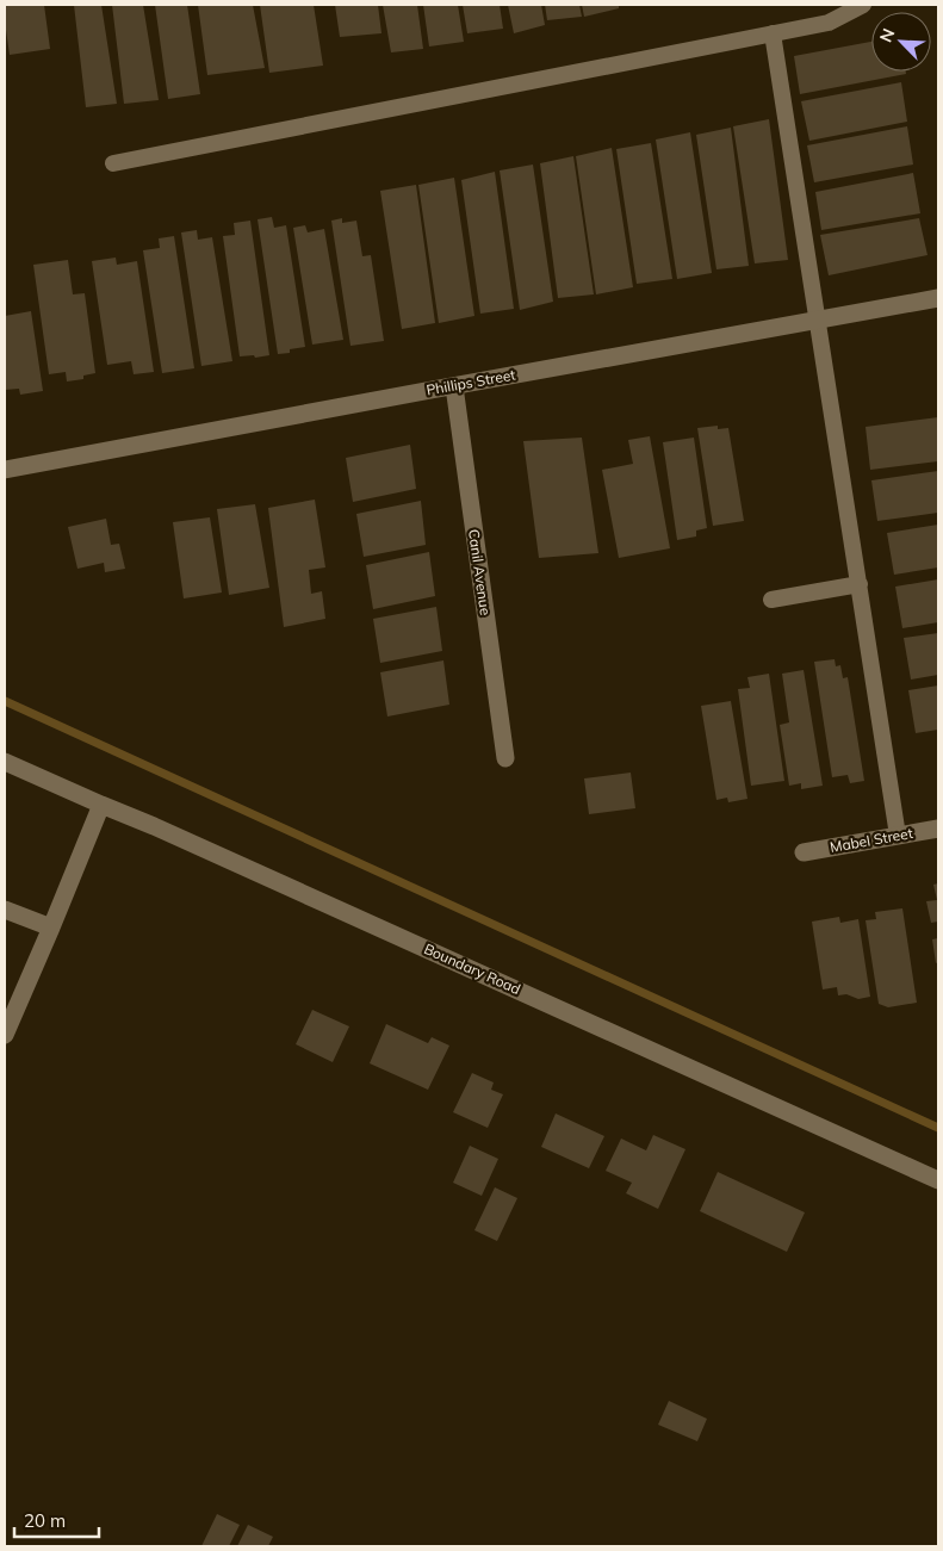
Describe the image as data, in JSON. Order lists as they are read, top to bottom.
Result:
{
  "streets": {
    "street": [
      "Phillips Street",
      "Canil Avenue",
      "Mabel Street",
      "Boundary Road"
    ]
  },
  "crossings": [
    ["Phillips Street", "Canil Avenue"]
  ],
  "scale_bar": "20 m",
  "north": "top left"
}
